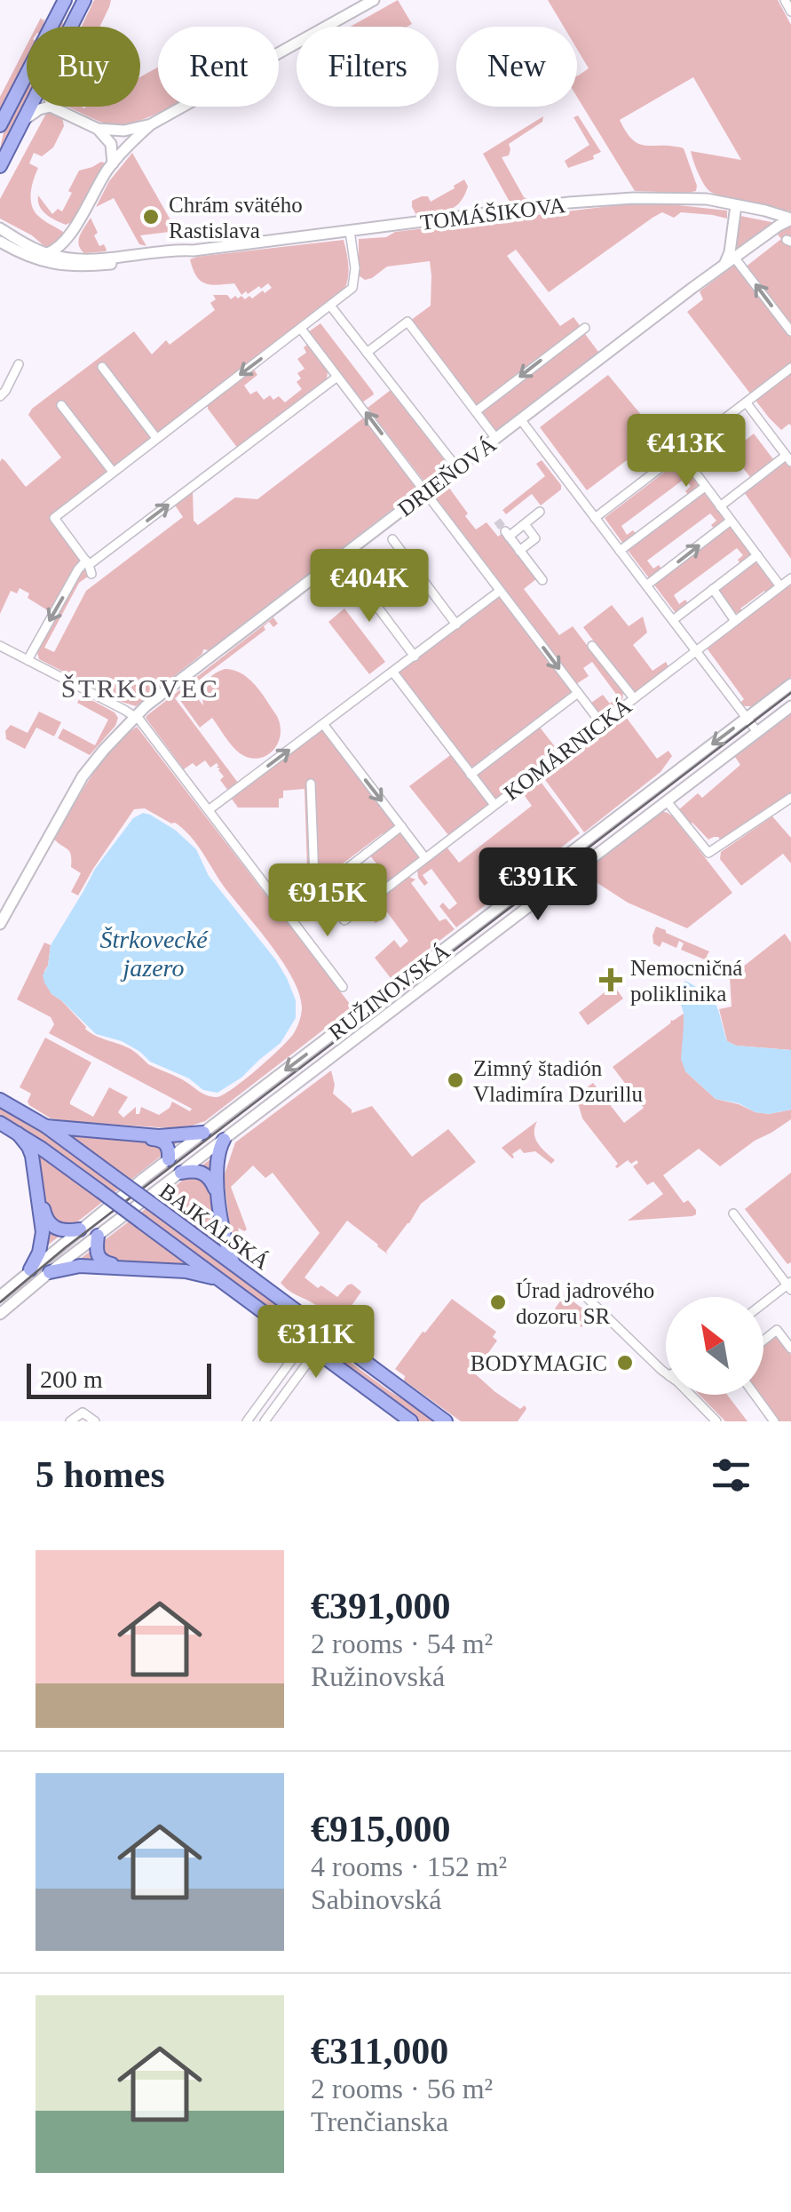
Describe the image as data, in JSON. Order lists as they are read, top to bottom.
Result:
{
  "streets": {
    "main road": ["BAJKALSKÁ"],
    "street": [
      "TOMÁŠIKOVA",
      "DRIEŇOVÁ",
      "KOMÁRNICKÁ",
      "RUŽINOVSKÁ"
    ]
  },
  "crossings": [
    ["TOMÁŠIKOVA", "DRIEŇOVÁ"]
  ],
  "districts": ["ŠTRKOVEC"],
  "water": ["Štrkovecké jazero"],
  "places": {
    "other": [
      "Chrám svätého Rastislava",
      "Zimný štadión Vladimíra Dzurillu",
      "Úrad jadrového dozoru SR",
      "BODYMAGIC"
    ],
    "health": ["Nemocničná poliklinika"]
  },
  "scale_bar": "200 m",
  "north": "top left",
  "page": {
    "chip": [
      "Buy",
      "Rent",
      "Filters",
      "New"
    ],
    "price": [
      "€413K",
      "€404K",
      "€391K",
      "€915K",
      "€311K"
    ],
    "scale": "200 m",
    "heading": "5 homes",
    "list": [
      {
        "name": "€391,000",
        "note": "2 rooms · 54 m² · Ružinovská"
      },
      {
        "name": "€915,000",
        "note": "4 rooms · 152 m² · Sabinovská"
      },
      {
        "name": "€311,000",
        "note": "2 rooms · 56 m² · Trenčianska"
      }
    ]
  }
}
